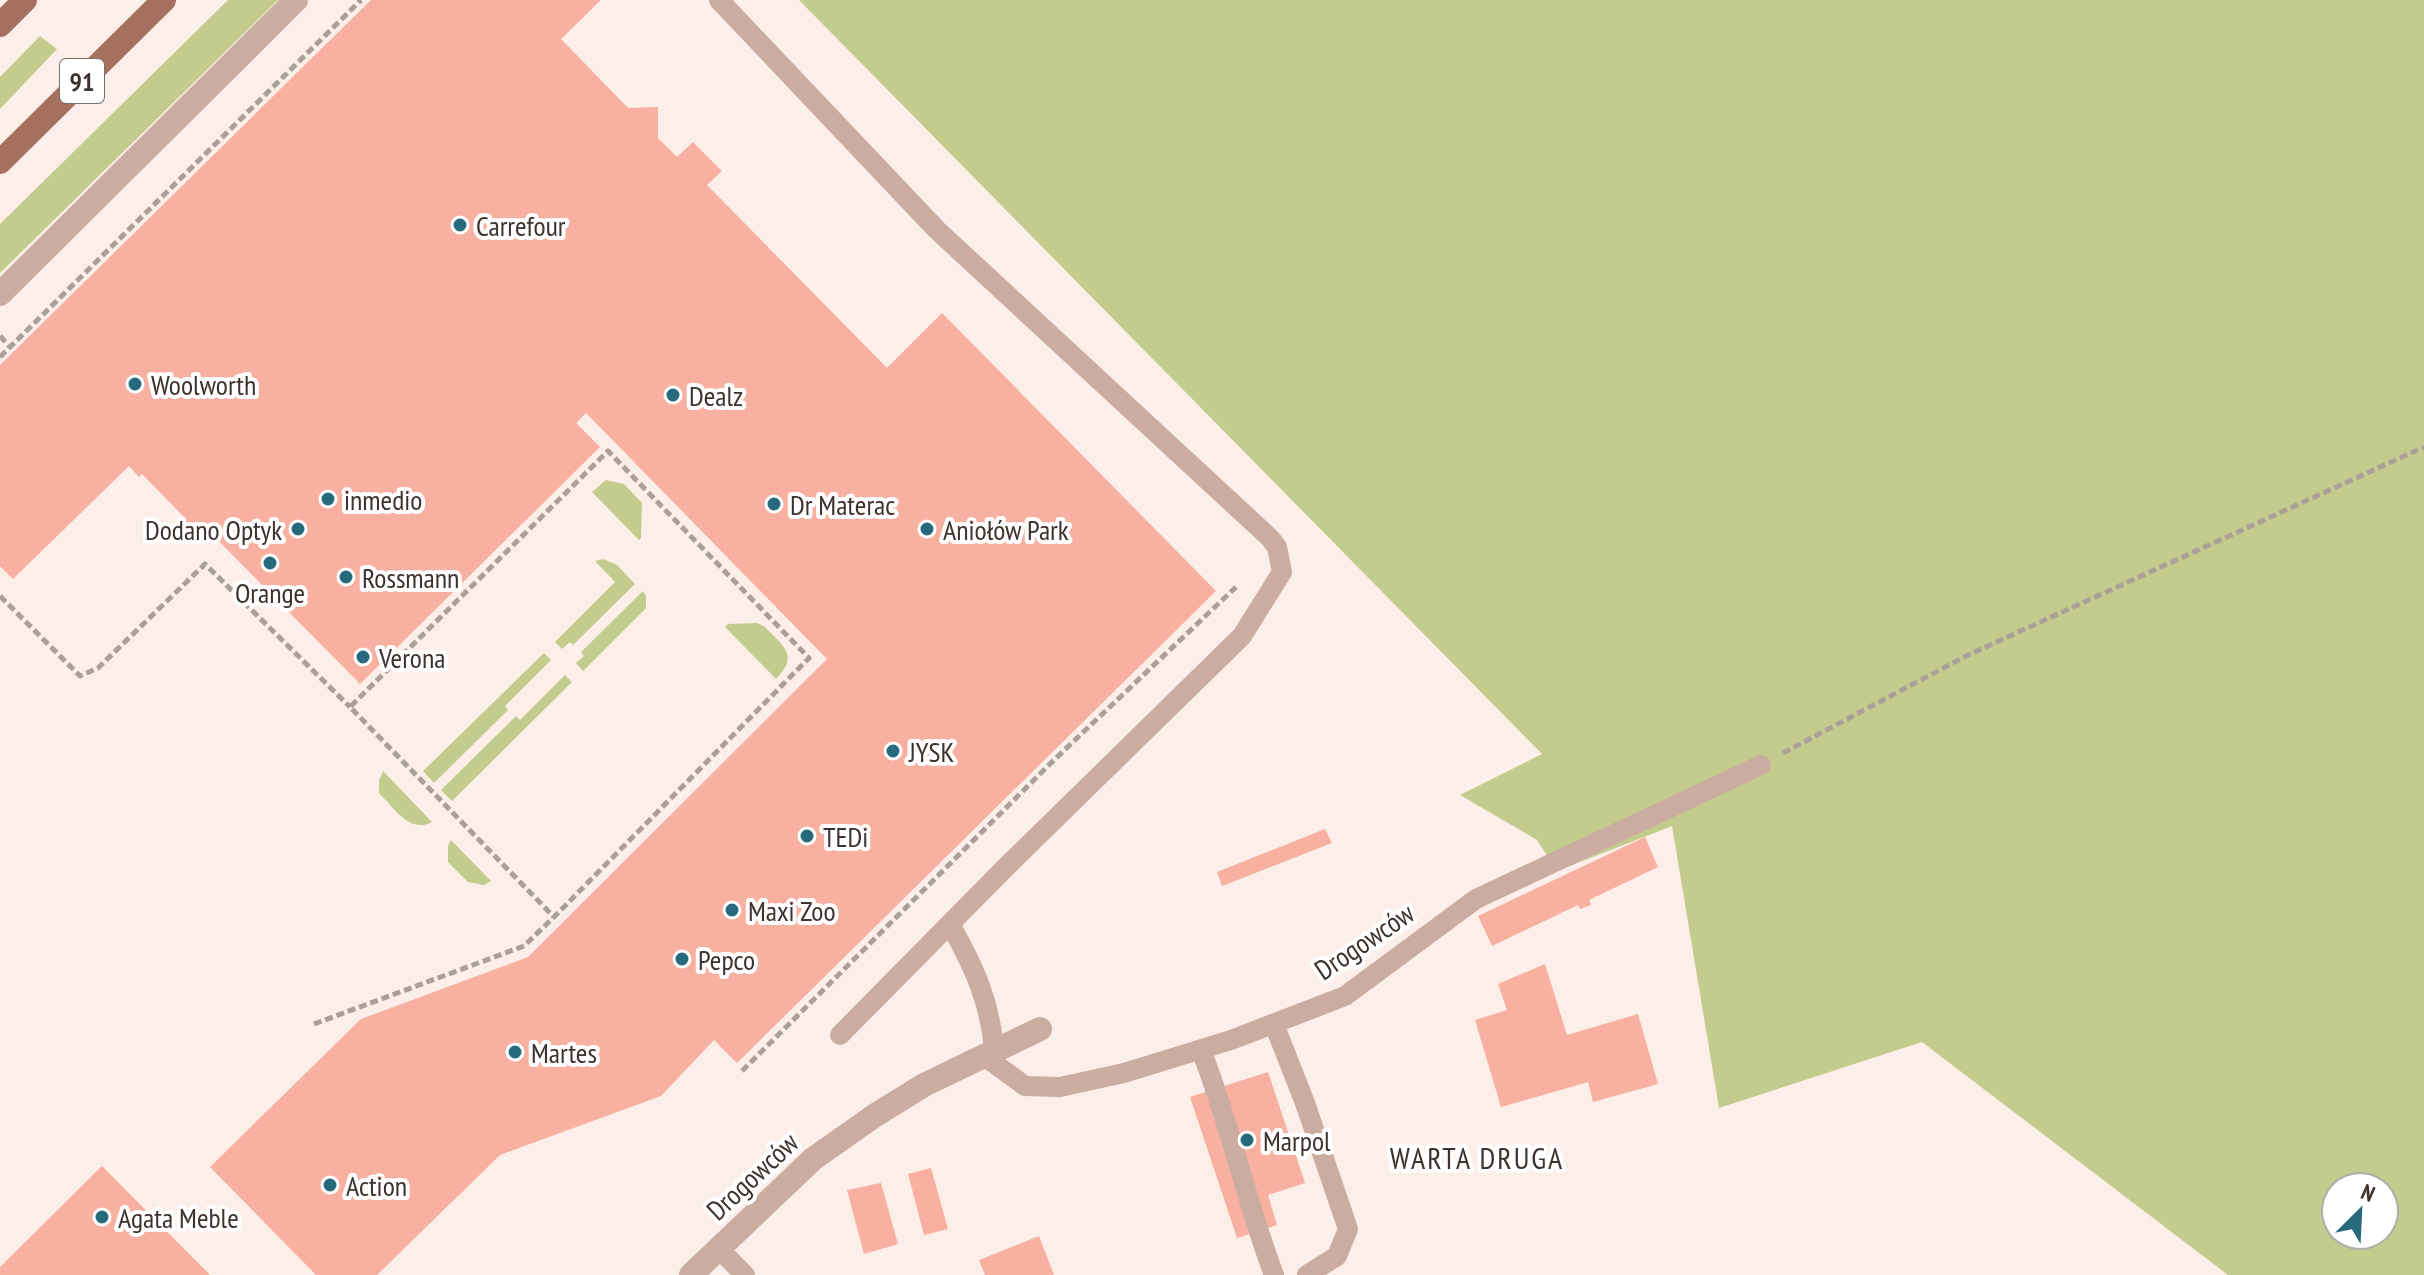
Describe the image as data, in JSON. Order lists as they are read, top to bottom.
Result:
{
  "streets": {
    "main road": ["91"],
    "street": ["Drogowców"]
  },
  "districts": ["WARTA DRUGA"],
  "places": [
    "Carrefour",
    "Woolworth",
    "Dealz",
    "inmedio",
    "Dr Materac",
    "Dodano Optyk",
    "Aniołów Park",
    "Orange",
    "Rossmann",
    "Verona",
    "JYSK",
    "TEDi",
    "Maxi Zoo",
    "Pepco",
    "Martes",
    "Marpol",
    "Action",
    "Agata Meble"
  ],
  "north": "top right"
}
